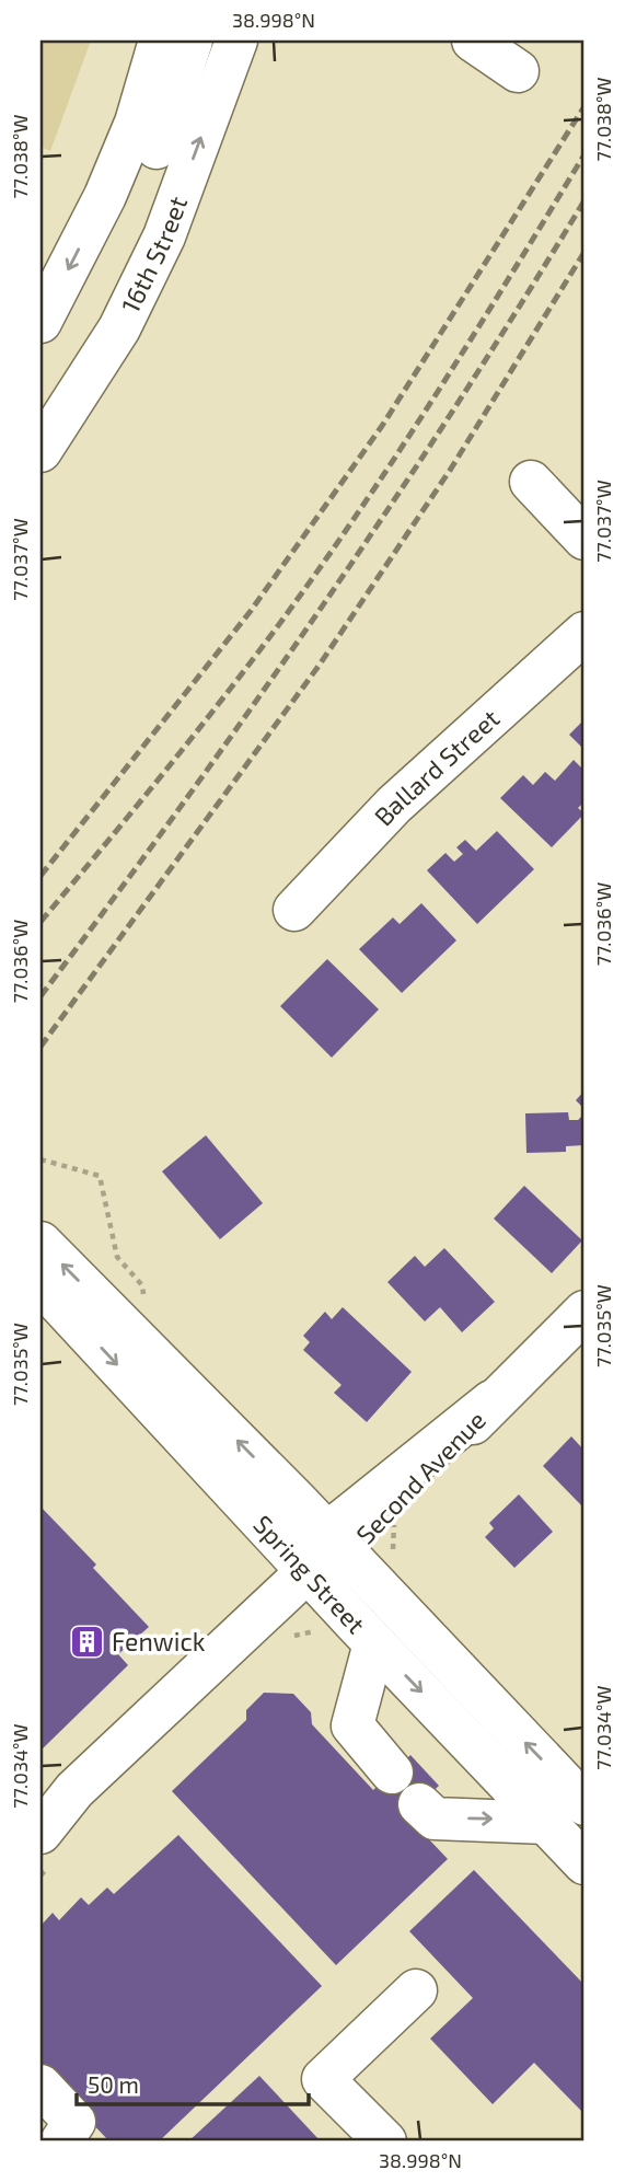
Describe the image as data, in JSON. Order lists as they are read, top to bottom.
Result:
{
  "streets": {
    "main road": [
      "16th Street",
      "Ballard Street",
      "Second Avenue",
      "Spring Street"
    ]
  },
  "crossings": [
    ["Second Avenue", "Spring Street"]
  ],
  "places": {
    "building": ["Fenwick"]
  },
  "scale_bar": "50 m",
  "coordinates": [
    "38.998°N",
    "77.038°W",
    "77.037°W",
    "77.036°W",
    "77.035°W",
    "77.034°W"
  ]
}
